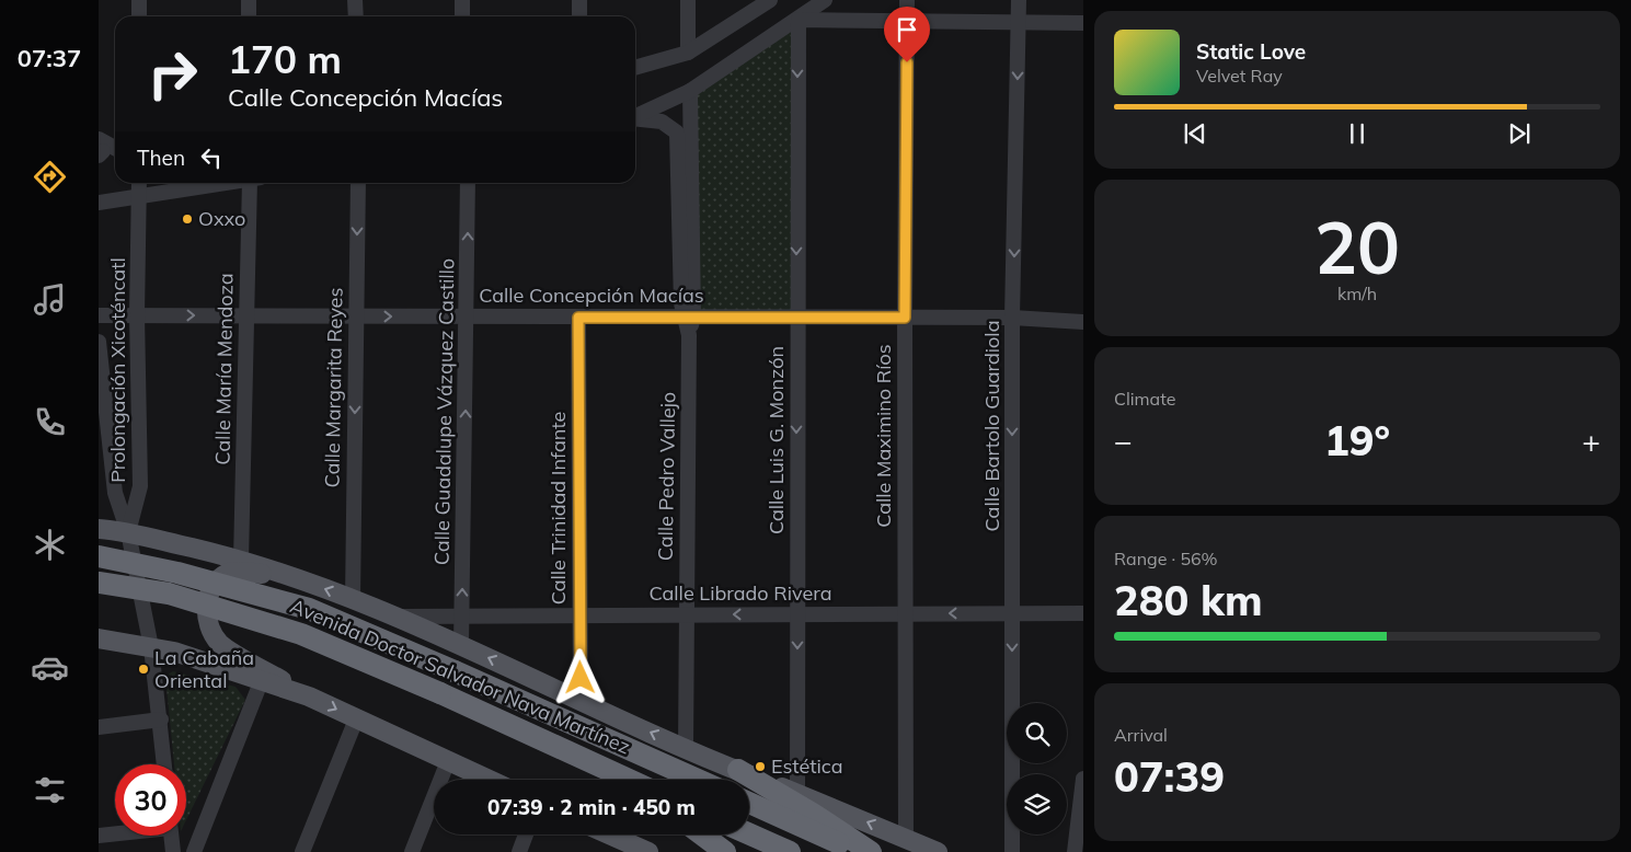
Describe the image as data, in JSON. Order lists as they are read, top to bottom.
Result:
{
  "streets": {
    "highway": ["Avenida Doctor Salvador Nava Martínez"],
    "street": [
      "Calle Concepción Macías",
      "Calle María Mendoza",
      "Prolongación Xicoténcatl",
      "Calle Margarita Reyes",
      "Calle Guadalupe Vázquez Castillo",
      "Calle Bartolo Guardiola",
      "Calle Maximino Ríos",
      "Calle Luis G. Monzón",
      "Calle Pedro Vallejo",
      "Calle Trinidad Infante",
      "Calle Librado Rivera"
    ]
  },
  "crossings": [
    ["Calle Concepción Macías", "Calle María Mendoza"],
    ["Calle Concepción Macías", "Prolongación Xicoténcatl"],
    ["Calle Concepción Macías", "Calle Margarita Reyes"],
    ["Calle Concepción Macías", "Calle Guadalupe Vázquez Castillo"],
    ["Calle Concepción Macías", "Calle Bartolo Guardiola"],
    ["Calle Concepción Macías", "Calle Maximino Ríos"],
    ["Calle Concepción Macías", "Calle Luis G. Monzón"],
    ["Calle Concepción Macías", "Calle Pedro Vallejo"],
    ["Calle Concepción Macías", "Calle Trinidad Infante"],
    ["Calle María Mendoza", "Avenida Doctor Salvador Nava Martínez"],
    ["Prolongación Xicoténcatl", "Avenida Doctor Salvador Nava Martínez"],
    ["Calle Margarita Reyes", "Avenida Doctor Salvador Nava Martínez"],
    ["Calle Guadalupe Vázquez Castillo", "Calle Librado Rivera"],
    ["Calle Guadalupe Vázquez Castillo", "Avenida Doctor Salvador Nava Martínez"],
    ["Calle Bartolo Guardiola", "Calle Librado Rivera"],
    ["Calle Maximino Ríos", "Calle Librado Rivera"],
    ["Calle Maximino Ríos", "Avenida Doctor Salvador Nava Martínez"],
    ["Calle Luis G. Monzón", "Calle Librado Rivera"],
    ["Calle Luis G. Monzón", "Avenida Doctor Salvador Nava Martínez"],
    ["Calle Pedro Vallejo", "Calle Librado Rivera"],
    ["Calle Pedro Vallejo", "Avenida Doctor Salvador Nava Martínez"],
    ["Calle Trinidad Infante", "Calle Librado Rivera"],
    ["Calle Trinidad Infante", "Avenida Doctor Salvador Nava Martínez"],
    ["Calle Librado Rivera", "Avenida Doctor Salvador Nava Martínez"]
  ],
  "one_way": [
    "Calle Margarita Reyes",
    "Calle Guadalupe Vázquez Castillo",
    "Calle Bartolo Guardiola",
    "Calle Luis G. Monzón"
  ],
  "places": ["Oxxo", "La Cabaña Oriental", "Estética"],
  "page": {
    "tabs": "07:37",
    "turn": ["170 m", "Calle Concepción Macías"],
    "song": ["Static Love", "Velvet Ray"],
    "then": "Then",
    "tile": [
      ["20", "km/h"],
      "Climate",
      ["Range · 56%", "280 km"],
      ["Arrival", "07:39"]
    ],
    "heat": ["−", "19°", "+"],
    "limit": "30",
    "trip": "07:39 · 2 min · 450 m"
  }
}
